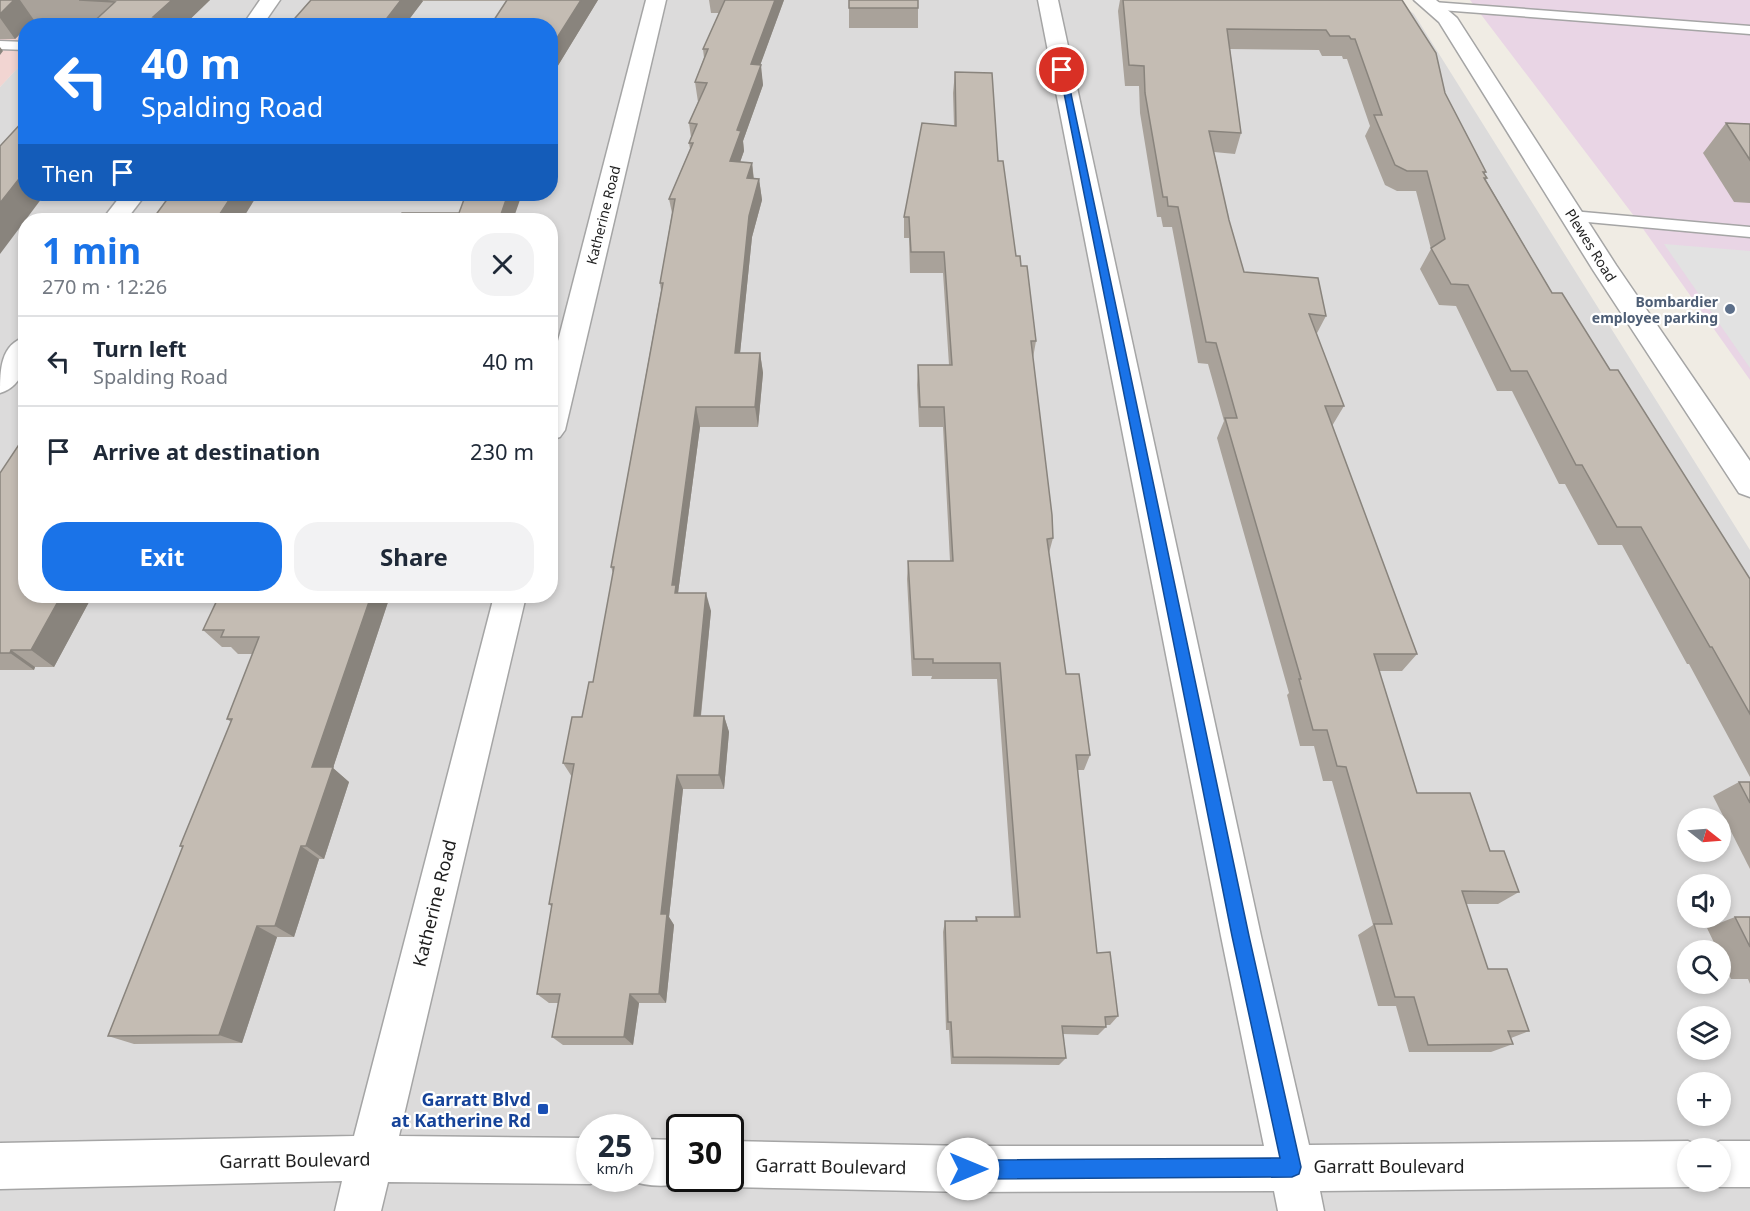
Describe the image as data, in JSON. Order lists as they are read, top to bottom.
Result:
{
  "streets": {
    "street": ["Katherine Road", "Plewes Road", "Garratt Boulevard"]
  },
  "crossings": [
    ["Katherine Road", "Garratt Boulevard"]
  ],
  "places": {
    "other": ["Bombardier employee parking"],
    "transit": ["Garratt Blvd at Katherine Rd"]
  },
  "north": "right",
  "page": {
    "turn": ["40 m", "Spalding Road"],
    "then": "Then",
    "heading": ["1 min", "270 m · 12:26"],
    "list": [
      {
        "name": "Turn left",
        "note": "Spalding Road",
        "value": "40 m"
      },
      {
        "name": "Arrive at destination",
        "value": "230 m"
      }
    ],
    "buttons": ["Exit", "Share"],
    "map_buttons": ["+", "−"],
    "speed": "25 km/h",
    "limit": "30"
  }
}
